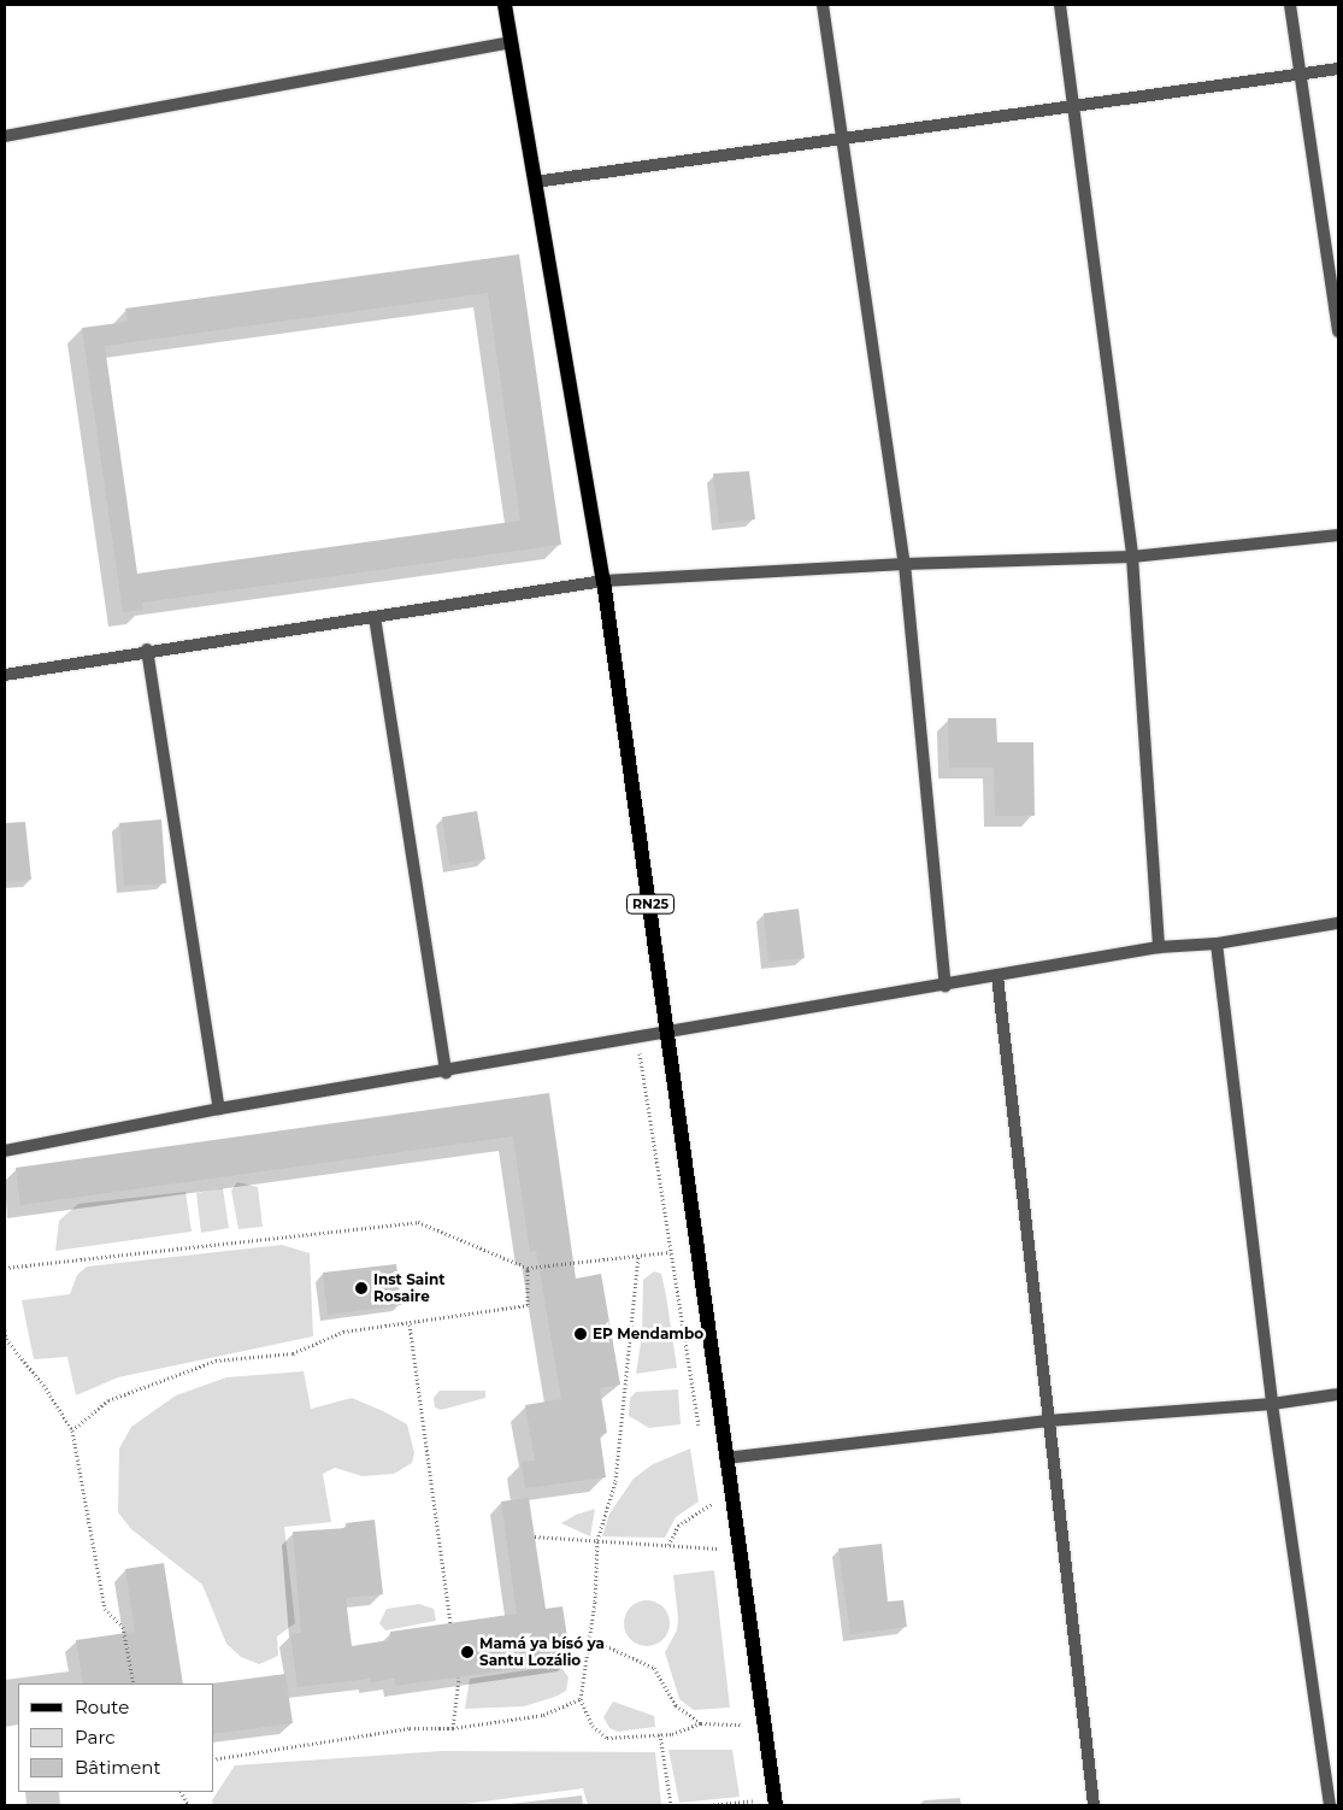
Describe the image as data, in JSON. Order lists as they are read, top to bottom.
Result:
{
  "streets": {
    "main road": ["RN25"]
  },
  "places": ["Inst Saint Rosaire", "EP Mendambo", "Mamá ya bísó ya Santu Lozálio"],
  "legend": ["Route", "Parc", "Bâtiment"]
}
